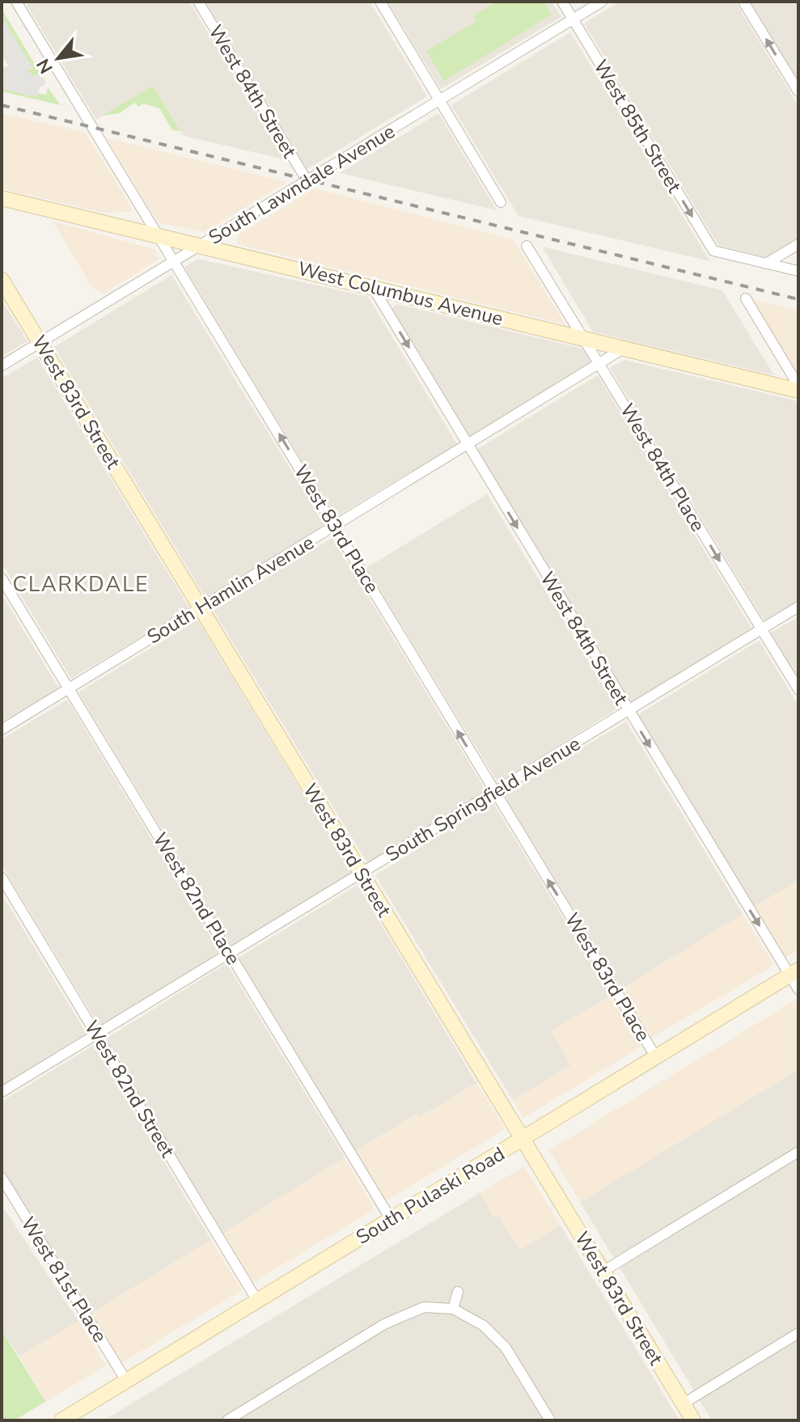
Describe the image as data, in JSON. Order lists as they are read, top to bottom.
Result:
{
  "streets": {
    "main road": ["West Columbus Avenue", "West 83rd Street", "South Pulaski Road"],
    "street": [
      "West 84th Street",
      "West 85th Street",
      "South Lawndale Avenue",
      "West 84th Place",
      "West 83rd Place",
      "South Hamlin Avenue",
      "South Springfield Avenue",
      "West 82nd Place",
      "West 82nd Street",
      "West 81st Place"
    ]
  },
  "crossings": [
    ["West 84th Street", "South Lawndale Avenue"],
    ["West 84th Street", "West Columbus Avenue"],
    ["West 84th Street", "South Hamlin Avenue"],
    ["West 84th Street", "South Springfield Avenue"],
    ["West 84th Street", "South Pulaski Road"],
    ["West 85th Street", "South Lawndale Avenue"],
    ["South Lawndale Avenue", "West Columbus Avenue"],
    ["South Lawndale Avenue", "West 83rd Street"],
    ["South Lawndale Avenue", "West 83rd Place"],
    ["West Columbus Avenue", "West 84th Place"],
    ["West Columbus Avenue", "West 83rd Place"],
    ["West Columbus Avenue", "South Hamlin Avenue"],
    ["West 83rd Street", "South Hamlin Avenue"],
    ["West 83rd Street", "South Springfield Avenue"],
    ["West 83rd Street", "South Pulaski Road"],
    ["West 84th Place", "South Hamlin Avenue"],
    ["West 84th Place", "South Springfield Avenue"],
    ["West 83rd Place", "South Hamlin Avenue"],
    ["West 83rd Place", "South Springfield Avenue"],
    ["West 83rd Place", "South Pulaski Road"],
    ["South Hamlin Avenue", "West 82nd Place"],
    ["South Springfield Avenue", "West 82nd Place"],
    ["South Springfield Avenue", "West 82nd Street"],
    ["West 82nd Place", "South Pulaski Road"],
    ["West 82nd Street", "South Pulaski Road"],
    ["South Pulaski Road", "West 81st Place"]
  ],
  "one_way": [
    "West 84th Street",
    "West 85th Street",
    "West 84th Place",
    "West 83rd Place"
  ],
  "districts": ["CLARKDALE"],
  "north": "bottom left"
}
